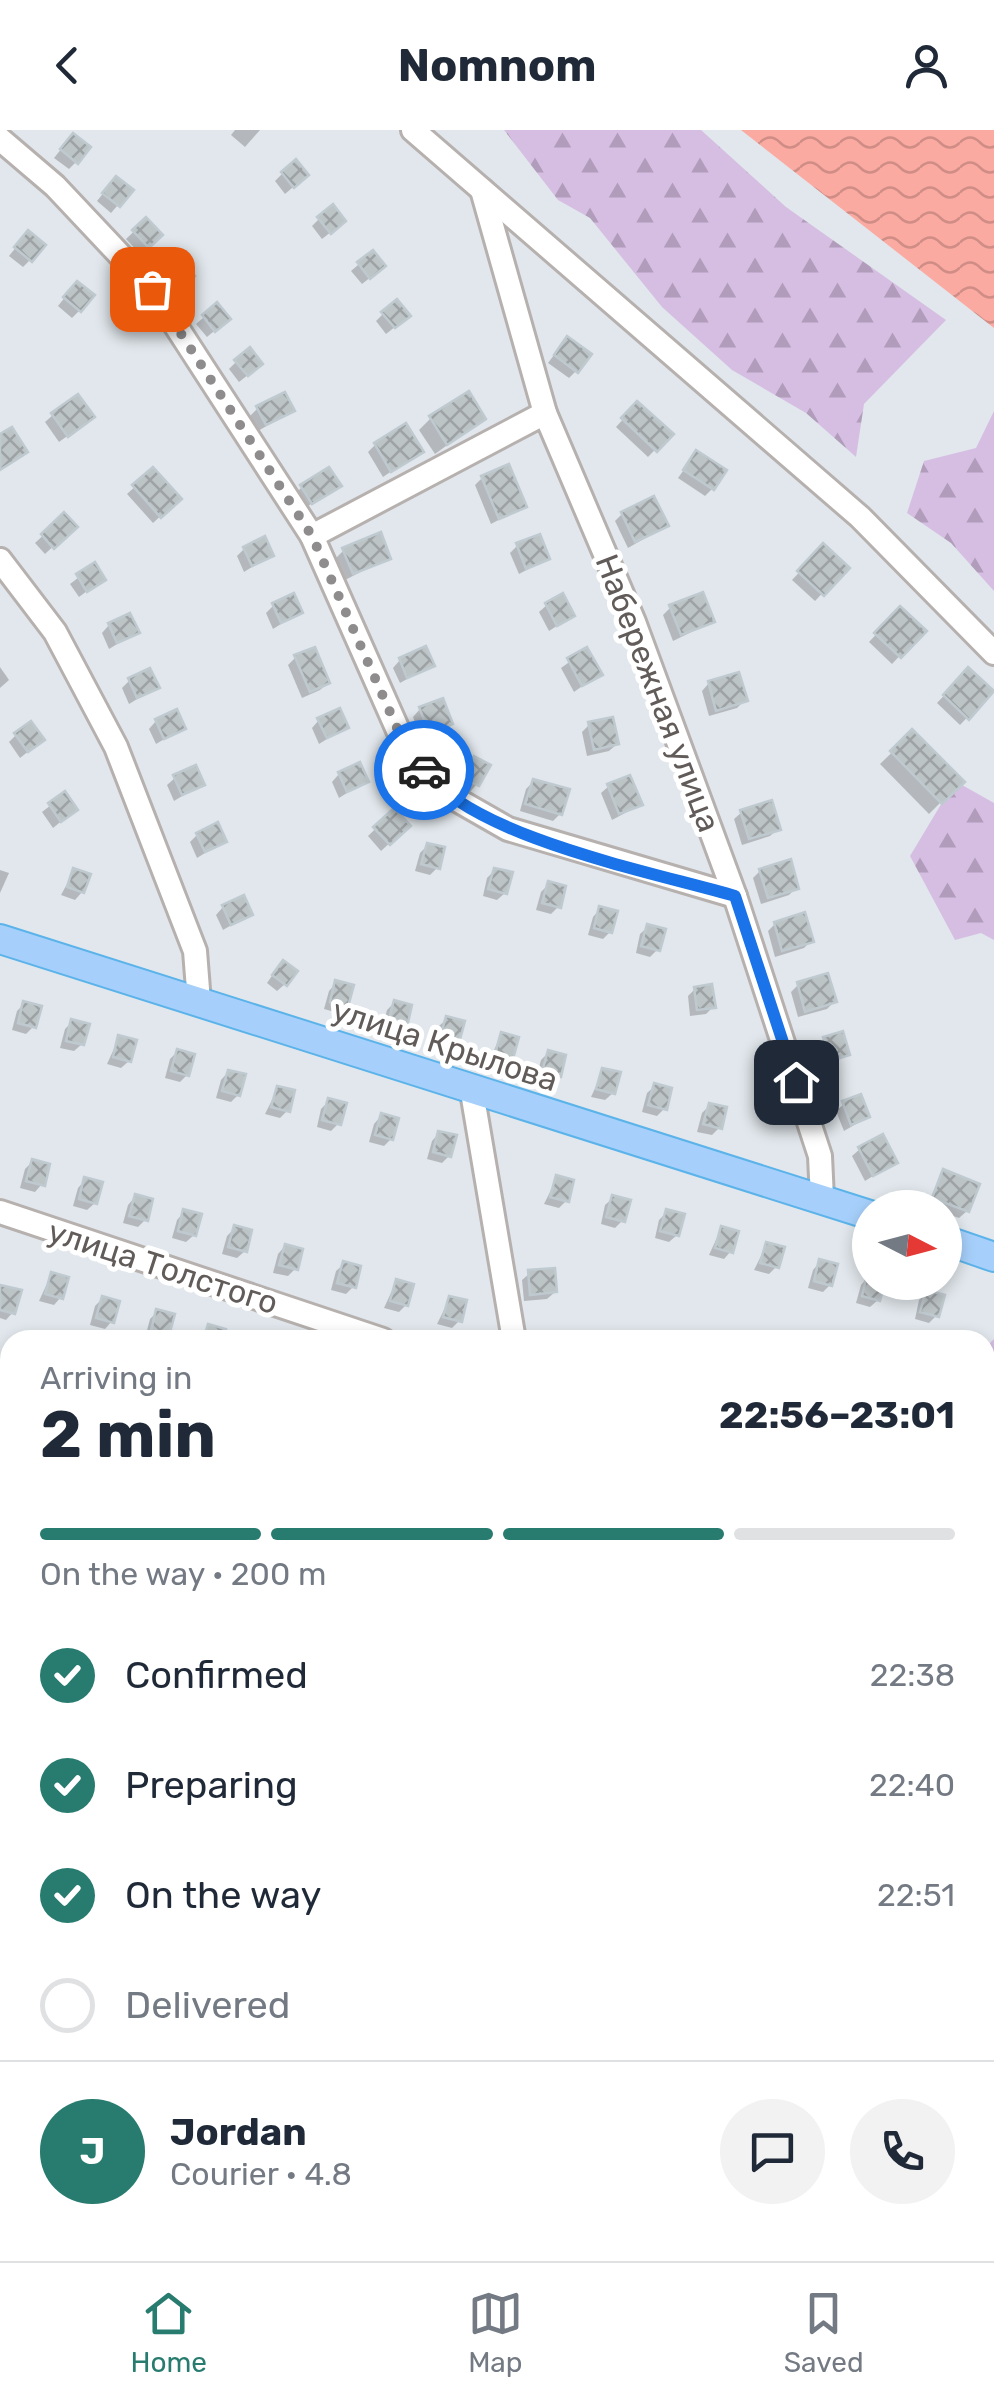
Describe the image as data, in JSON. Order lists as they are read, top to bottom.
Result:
{
  "streets": {
    "main road": ["улица Крылова"],
    "street": ["Набережная улица", "улица Толстого"]
  },
  "crossings": [
    ["Набережная улица", "улица Крылова"]
  ],
  "north": "right",
  "page": {
    "header": "Nomnom",
    "heading": ["2 min", "Arriving in", "22:56–23:01"],
    "panel": ["Jordan", "Courier · 4.8"],
    "bar": "On the way · 200 m",
    "list": [
      ["Confirmed", "22:38"],
      ["Preparing", "22:40"],
      ["On the way", "22:51"],
      "Delivered"
    ],
    "round": "J",
    "tabs": ["Home", "Map", "Saved"]
  }
}
